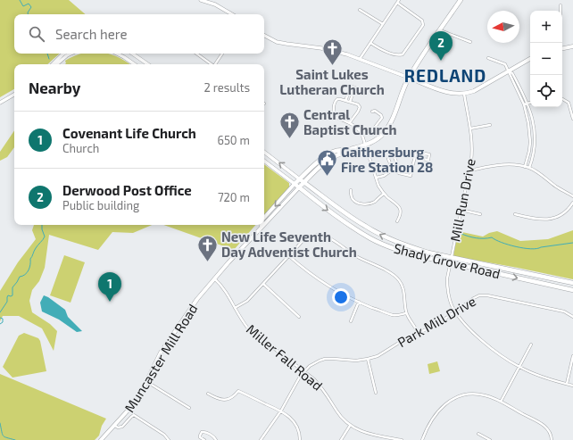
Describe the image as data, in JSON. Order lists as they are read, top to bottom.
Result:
{
  "streets": {
    "main road": ["Shady Grove Road", "Muncaster Mill Road"],
    "street": ["Mill Run Drive", "Park Mill Drive", "Miller Fall Road"]
  },
  "crossings": [
    ["Mill Run Drive", "Shady Grove Road"],
    ["Mill Run Drive", "Park Mill Drive"],
    ["Shady Grove Road", "Muncaster Mill Road"],
    ["Park Mill Drive", "Miller Fall Road"],
    ["Miller Fall Road", "Muncaster Mill Road"]
  ],
  "districts": ["REDLAND"],
  "places": {
    "church": ["Saint Lukes Lutheran Church", "Central Baptist Church", "New Life Seventh Day Adventist Church"],
    "public building": ["Gaithersburg Fire Station 28"]
  },
  "north": "left",
  "page": {
    "map_buttons": ["+", "−"],
    "search": "Search here",
    "pins": ["2", "1"],
    "heading": ["Nearby", "2 results"],
    "list": [
      {
        "mark": "1",
        "name": "Covenant Life Church",
        "note": "Church",
        "value": "650 m"
      },
      {
        "mark": "2",
        "name": "Derwood Post Office",
        "note": "Public building",
        "value": "720 m"
      }
    ]
  }
}
